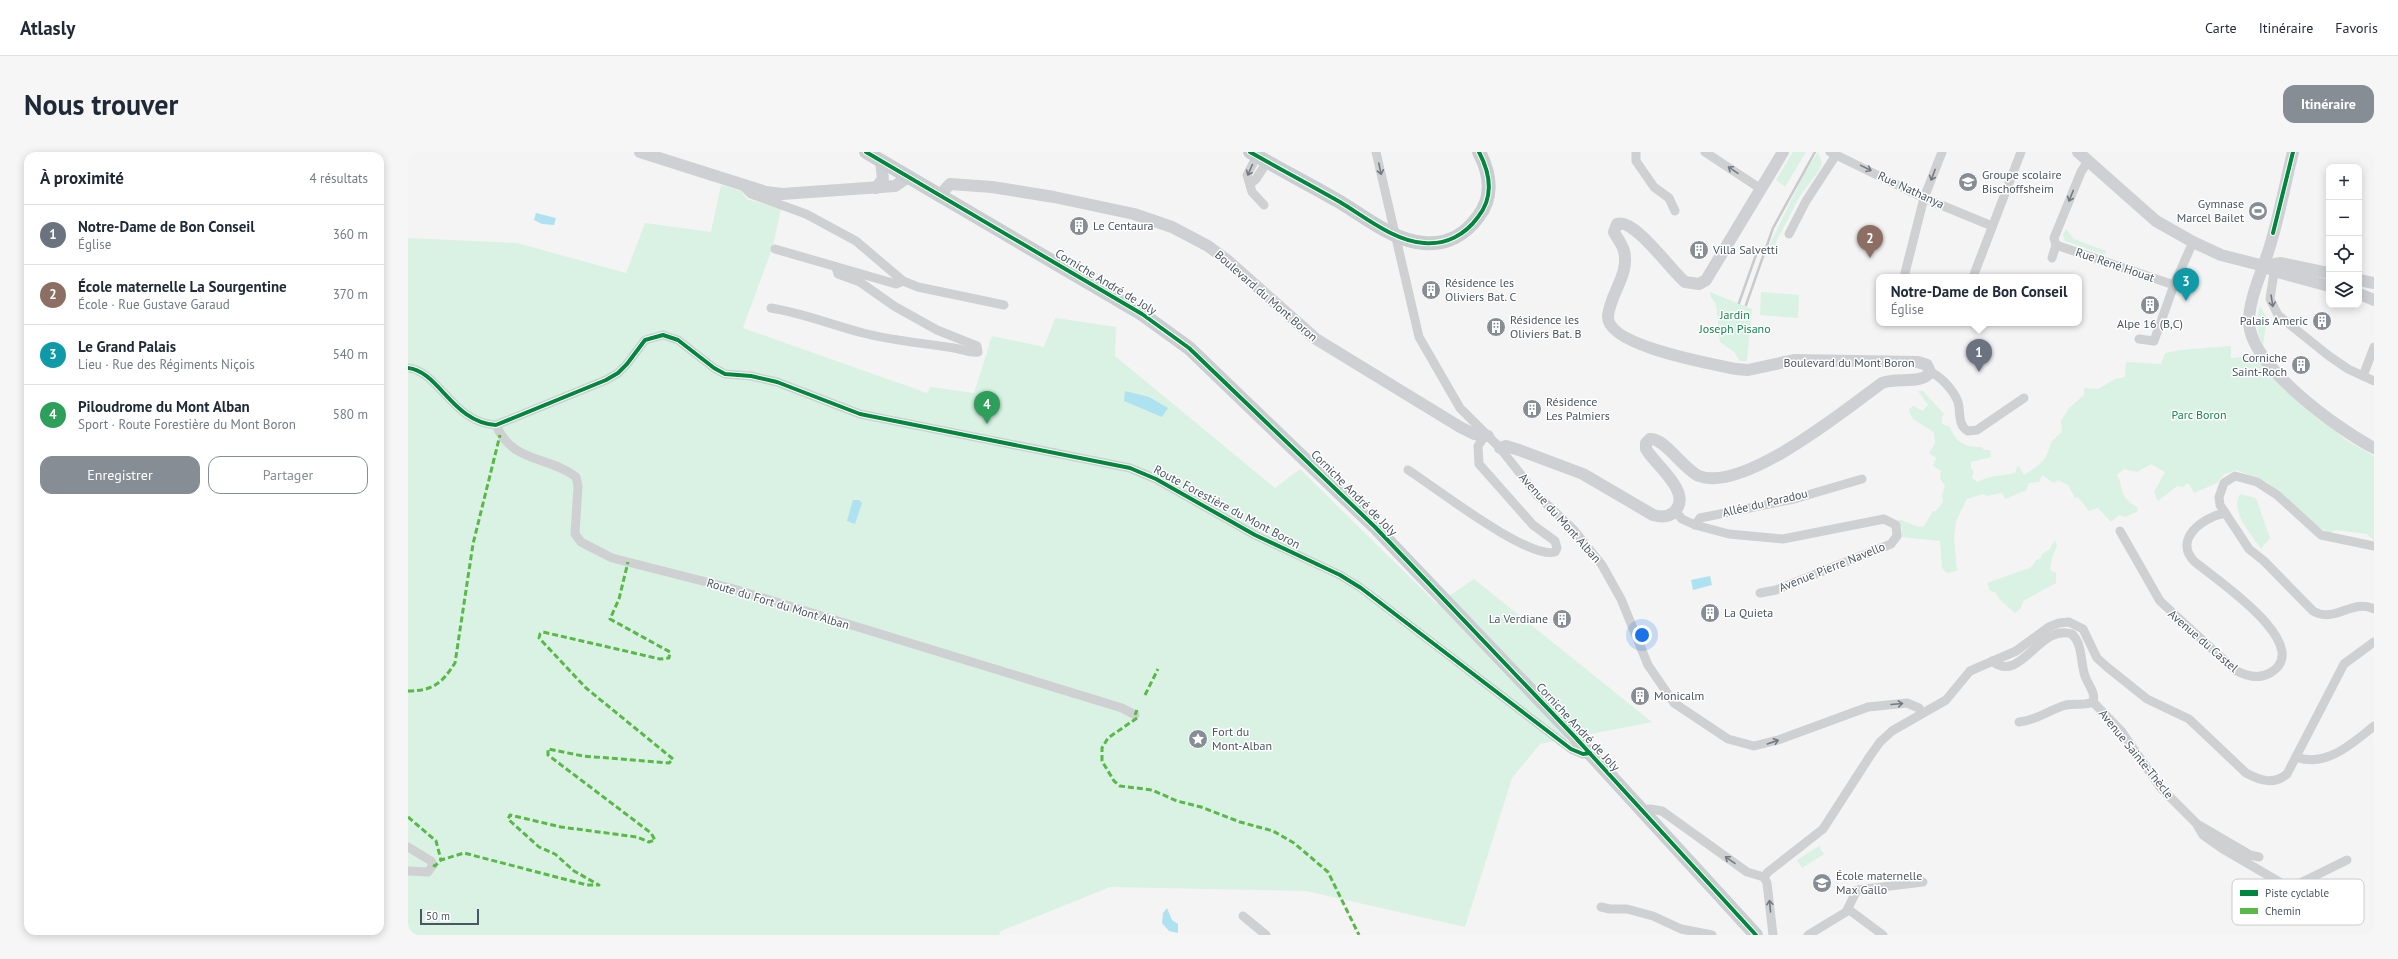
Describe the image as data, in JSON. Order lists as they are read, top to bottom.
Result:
{
  "streets": {
    "main road": ["Corniche André de Joly"],
    "street": [
      "Rue Nathanya",
      "Rue René Houat",
      "Boulevard du Mont Boron",
      "Allée du Paradou",
      "Route Forestière du Mont Boron",
      "Avenue du Mont Alban",
      "Avenue Pierre Navello",
      "Route du Fort du Mont Alban",
      "Avenue du Castel",
      "Avenue Sainte-Thècle"
    ]
  },
  "crossings": [
    ["Corniche André de Joly", "Boulevard du Mont Boron"],
    ["Corniche André de Joly", "Route Forestière du Mont Boron"],
    ["Boulevard du Mont Boron", "Avenue du Mont Alban"],
    ["Allée du Paradou", "Avenue Pierre Navello"],
    ["Route Forestière du Mont Boron", "Route du Fort du Mont Alban"]
  ],
  "one_way": ["Rue Nathanya", "Avenue du Mont Alban"],
  "parks": ["Jardin Joseph Pisano", "Parc Boron"],
  "places": {
    "school or university": ["Groupe scolaire Bischoffsheim", "École maternelle Max Gallo"],
    "sports": ["Gymnase Marcel Bailet"],
    "building": [
      "Le Centaura",
      "Villa Salvetti",
      "Résidence les Oliviers Bat. C",
      "Alpe 16 (B,C)",
      "Palais Americ",
      "Résidence les Oliviers Bat. B",
      "Corniche Saint-Roch",
      "Résidence Les Palmiers",
      "La Quieta",
      "La Verdiane",
      "Monicalm"
    ],
    "place": ["Fort du Mont-Alban"]
  },
  "legend": ["Piste cyclable", "Chemin"],
  "scale_bar": "50 m",
  "page": {
    "header": "Atlasly",
    "nav": ["Carte", "Itinéraire", "Favoris"],
    "buttons": [
      "Itinéraire",
      ["Enregistrer", "Partager"]
    ],
    "title": "Nous trouver",
    "heading": ["À proximité", "4 résultats"],
    "map_buttons": ["+", "−"],
    "list": [
      {
        "mark": "1",
        "name": "Notre-Dame de Bon Conseil",
        "note": "Église",
        "value": "360 m"
      },
      {
        "mark": "2",
        "name": "École maternelle La Sourgentine",
        "note": "École · Rue Gustave Garaud",
        "value": "370 m"
      },
      {
        "mark": "3",
        "name": "Le Grand Palais",
        "note": "Lieu · Rue des Régiments Niçois",
        "value": "540 m"
      },
      {
        "mark": "4",
        "name": "Piloudrome du Mont Alban",
        "note": "Sport · Route Forestière du Mont Boron",
        "value": "580 m"
      }
    ],
    "pins": [
      "2",
      "3",
      "1",
      "4"
    ],
    "popup": ["Notre-Dame de Bon Conseil", "Église"],
    "scale": "50 m"
  }
}
